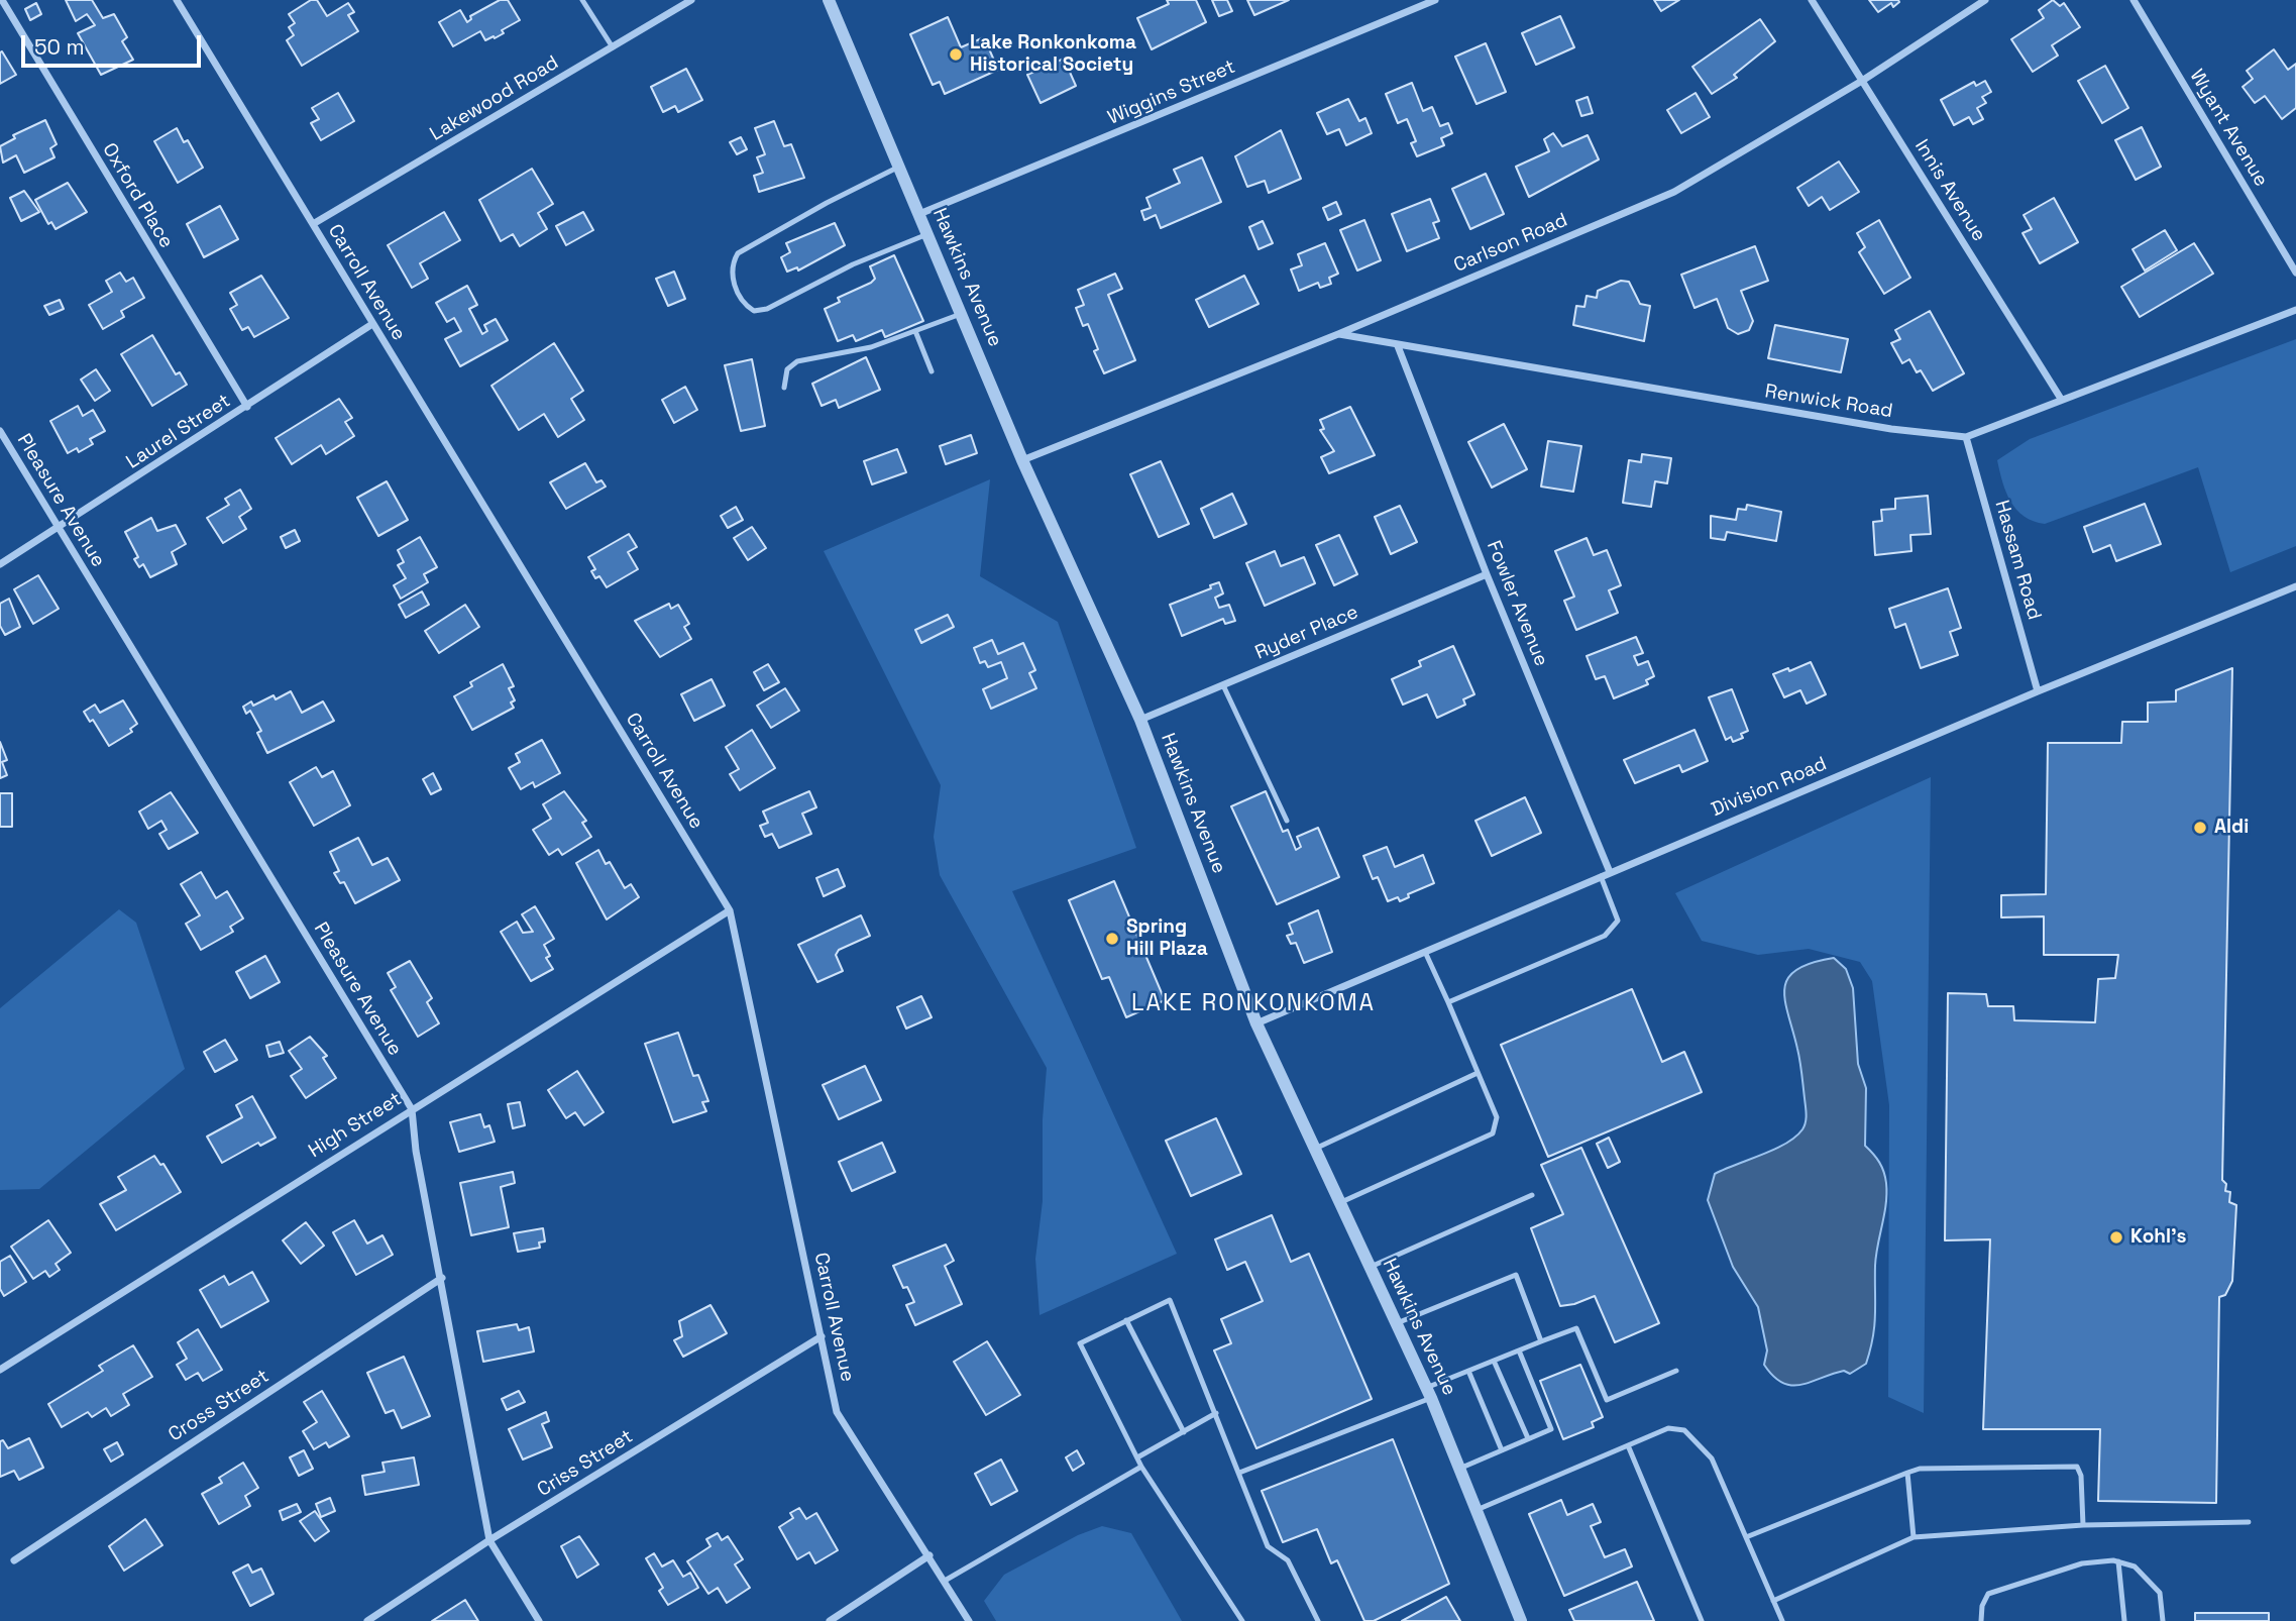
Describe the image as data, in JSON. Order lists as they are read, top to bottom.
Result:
{
  "streets": {
    "street": [
      "Wiggins Street",
      "Lakewood Road",
      "Wyant Avenue",
      "Innis Avenue",
      "Oxford Place",
      "Carlson Road",
      "Hawkins Avenue",
      "Carroll Avenue",
      "Renwick Road",
      "Laurel Street",
      "Pleasure Avenue",
      "Hassam Road",
      "Fowler Avenue",
      "Ryder Place",
      "Division Road",
      "High Street",
      "Cross Street",
      "Criss Street"
    ]
  },
  "crossings": [
    ["Wiggins Street", "Hawkins Avenue"],
    ["Lakewood Road", "Carroll Avenue"],
    ["Innis Avenue", "Carlson Road"],
    ["Innis Avenue", "Renwick Road"],
    ["Oxford Place", "Laurel Street"],
    ["Carlson Road", "Hawkins Avenue"],
    ["Carlson Road", "Renwick Road"],
    ["Hawkins Avenue", "Ryder Place"],
    ["Hawkins Avenue", "Division Road"],
    ["Carroll Avenue", "Laurel Street"],
    ["Carroll Avenue", "High Street"],
    ["Carroll Avenue", "Criss Street"],
    ["Renwick Road", "Hassam Road"],
    ["Renwick Road", "Fowler Avenue"],
    ["Laurel Street", "Pleasure Avenue"],
    ["Pleasure Avenue", "High Street"],
    ["Pleasure Avenue", "Cross Street"],
    ["Pleasure Avenue", "Criss Street"],
    ["Hassam Road", "Division Road"],
    ["Fowler Avenue", "Ryder Place"],
    ["Fowler Avenue", "Division Road"]
  ],
  "districts": ["LAKE RONKONKOMA"],
  "places": [
    "Lake Ronkonkoma Historical Society",
    "Aldi",
    "Spring Hill Plaza",
    "Kohl's"
  ],
  "scale_bar": "50 m"
}
